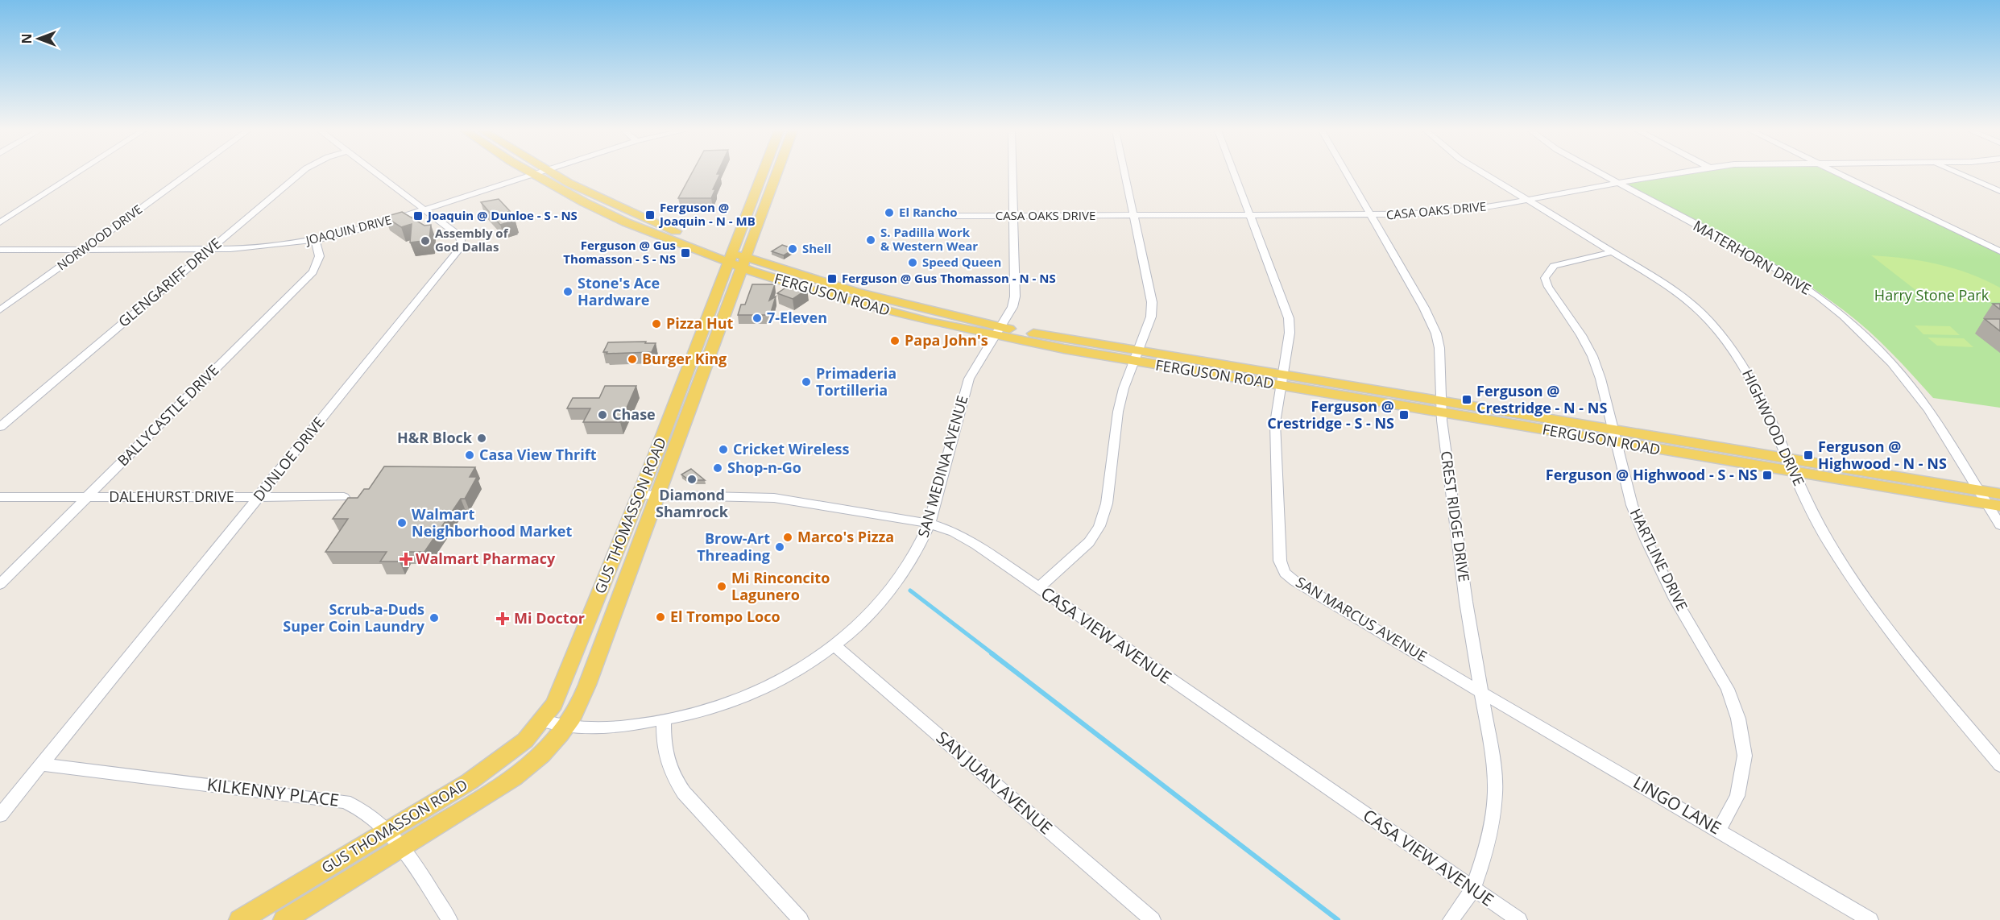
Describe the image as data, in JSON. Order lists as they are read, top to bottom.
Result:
{
  "streets": {
    "main road": ["FERGUSON ROAD", "GUS THOMASSON ROAD"],
    "street": [
      "CASA OAKS DRIVE",
      "JOAQUIN DRIVE",
      "NORWOOD DRIVE",
      "MATERHORN DRIVE",
      "GLENGARIFF DRIVE",
      "BALLYCASTLE DRIVE",
      "HIGHWOOD DRIVE",
      "DUNLOE DRIVE",
      "SAN MEDINA AVENUE",
      "DALEHURST DRIVE",
      "CREST RIDGE DRIVE",
      "HARTLINE DRIVE",
      "SAN MARCUS AVENUE",
      "CASA VIEW AVENUE",
      "SAN JUAN AVENUE",
      "KILKENNY PLACE",
      "LINGO LANE"
    ]
  },
  "crossings": [
    ["CASA OAKS DRIVE", "MATERHORN DRIVE"],
    ["CASA OAKS DRIVE", "HIGHWOOD DRIVE"],
    ["CASA OAKS DRIVE", "SAN MEDINA AVENUE"],
    ["CASA OAKS DRIVE", "CREST RIDGE DRIVE"],
    ["CASA OAKS DRIVE", "SAN MARCUS AVENUE"],
    ["JOAQUIN DRIVE", "NORWOOD DRIVE"],
    ["JOAQUIN DRIVE", "GLENGARIFF DRIVE"],
    ["JOAQUIN DRIVE", "FERGUSON ROAD"],
    ["JOAQUIN DRIVE", "BALLYCASTLE DRIVE"],
    ["JOAQUIN DRIVE", "DUNLOE DRIVE"],
    ["MATERHORN DRIVE", "FERGUSON ROAD"],
    ["FERGUSON ROAD", "HIGHWOOD DRIVE"],
    ["FERGUSON ROAD", "SAN MEDINA AVENUE"],
    ["FERGUSON ROAD", "GUS THOMASSON ROAD"],
    ["FERGUSON ROAD", "CREST RIDGE DRIVE"],
    ["FERGUSON ROAD", "HARTLINE DRIVE"],
    ["FERGUSON ROAD", "SAN MARCUS AVENUE"],
    ["BALLYCASTLE DRIVE", "DALEHURST DRIVE"],
    ["HIGHWOOD DRIVE", "HARTLINE DRIVE"],
    ["DUNLOE DRIVE", "DALEHURST DRIVE"],
    ["DUNLOE DRIVE", "KILKENNY PLACE"],
    ["SAN MEDINA AVENUE", "GUS THOMASSON ROAD"],
    ["SAN MEDINA AVENUE", "CASA VIEW AVENUE"],
    ["SAN MEDINA AVENUE", "SAN JUAN AVENUE"],
    ["GUS THOMASSON ROAD", "CASA VIEW AVENUE"],
    ["GUS THOMASSON ROAD", "KILKENNY PLACE"],
    ["CREST RIDGE DRIVE", "SAN MARCUS AVENUE"],
    ["CREST RIDGE DRIVE", "CASA VIEW AVENUE"],
    ["CREST RIDGE DRIVE", "LINGO LANE"],
    ["HARTLINE DRIVE", "LINGO LANE"],
    ["SAN MARCUS AVENUE", "LINGO LANE"]
  ],
  "parks": ["Harry Stone Park"],
  "places": {
    "other": [
      "El Rancho",
      "S. Padilla Work & Western Wear",
      "Assembly of God Dallas",
      "Shell",
      "Speed Queen",
      "Stone's Ace Hardware",
      "7-Eleven",
      "Pizza Hut",
      "Papa John's",
      "Burger King",
      "Primaderia Tortilleria",
      "Chase",
      "H&R Block",
      "Cricket Wireless",
      "Casa View Thrift",
      "Shop-n-Go",
      "Diamond Shamrock",
      "Walmart Neighborhood Market",
      "Marco's Pizza",
      "Brow-Art Threading",
      "Mi Rinconcito Lagunero",
      "El Trompo Loco",
      "Scrub-a-Duds Super Coin Laundry"
    ],
    "transit": [
      "Ferguson @ Joaquin - N - MB",
      "Joaquin @ Dunloe - S - NS",
      "Ferguson @ Gus Thomasson - S - NS",
      "Ferguson @ Gus Thomasson - N - NS",
      "Ferguson @ Crestridge - N - NS",
      "Ferguson @ Crestridge - S - NS",
      "Ferguson @ Highwood - N - NS",
      "Ferguson @ Highwood - S - NS"
    ],
    "health": ["Walmart Pharmacy", "Mi Doctor"]
  },
  "north": "left"
}
